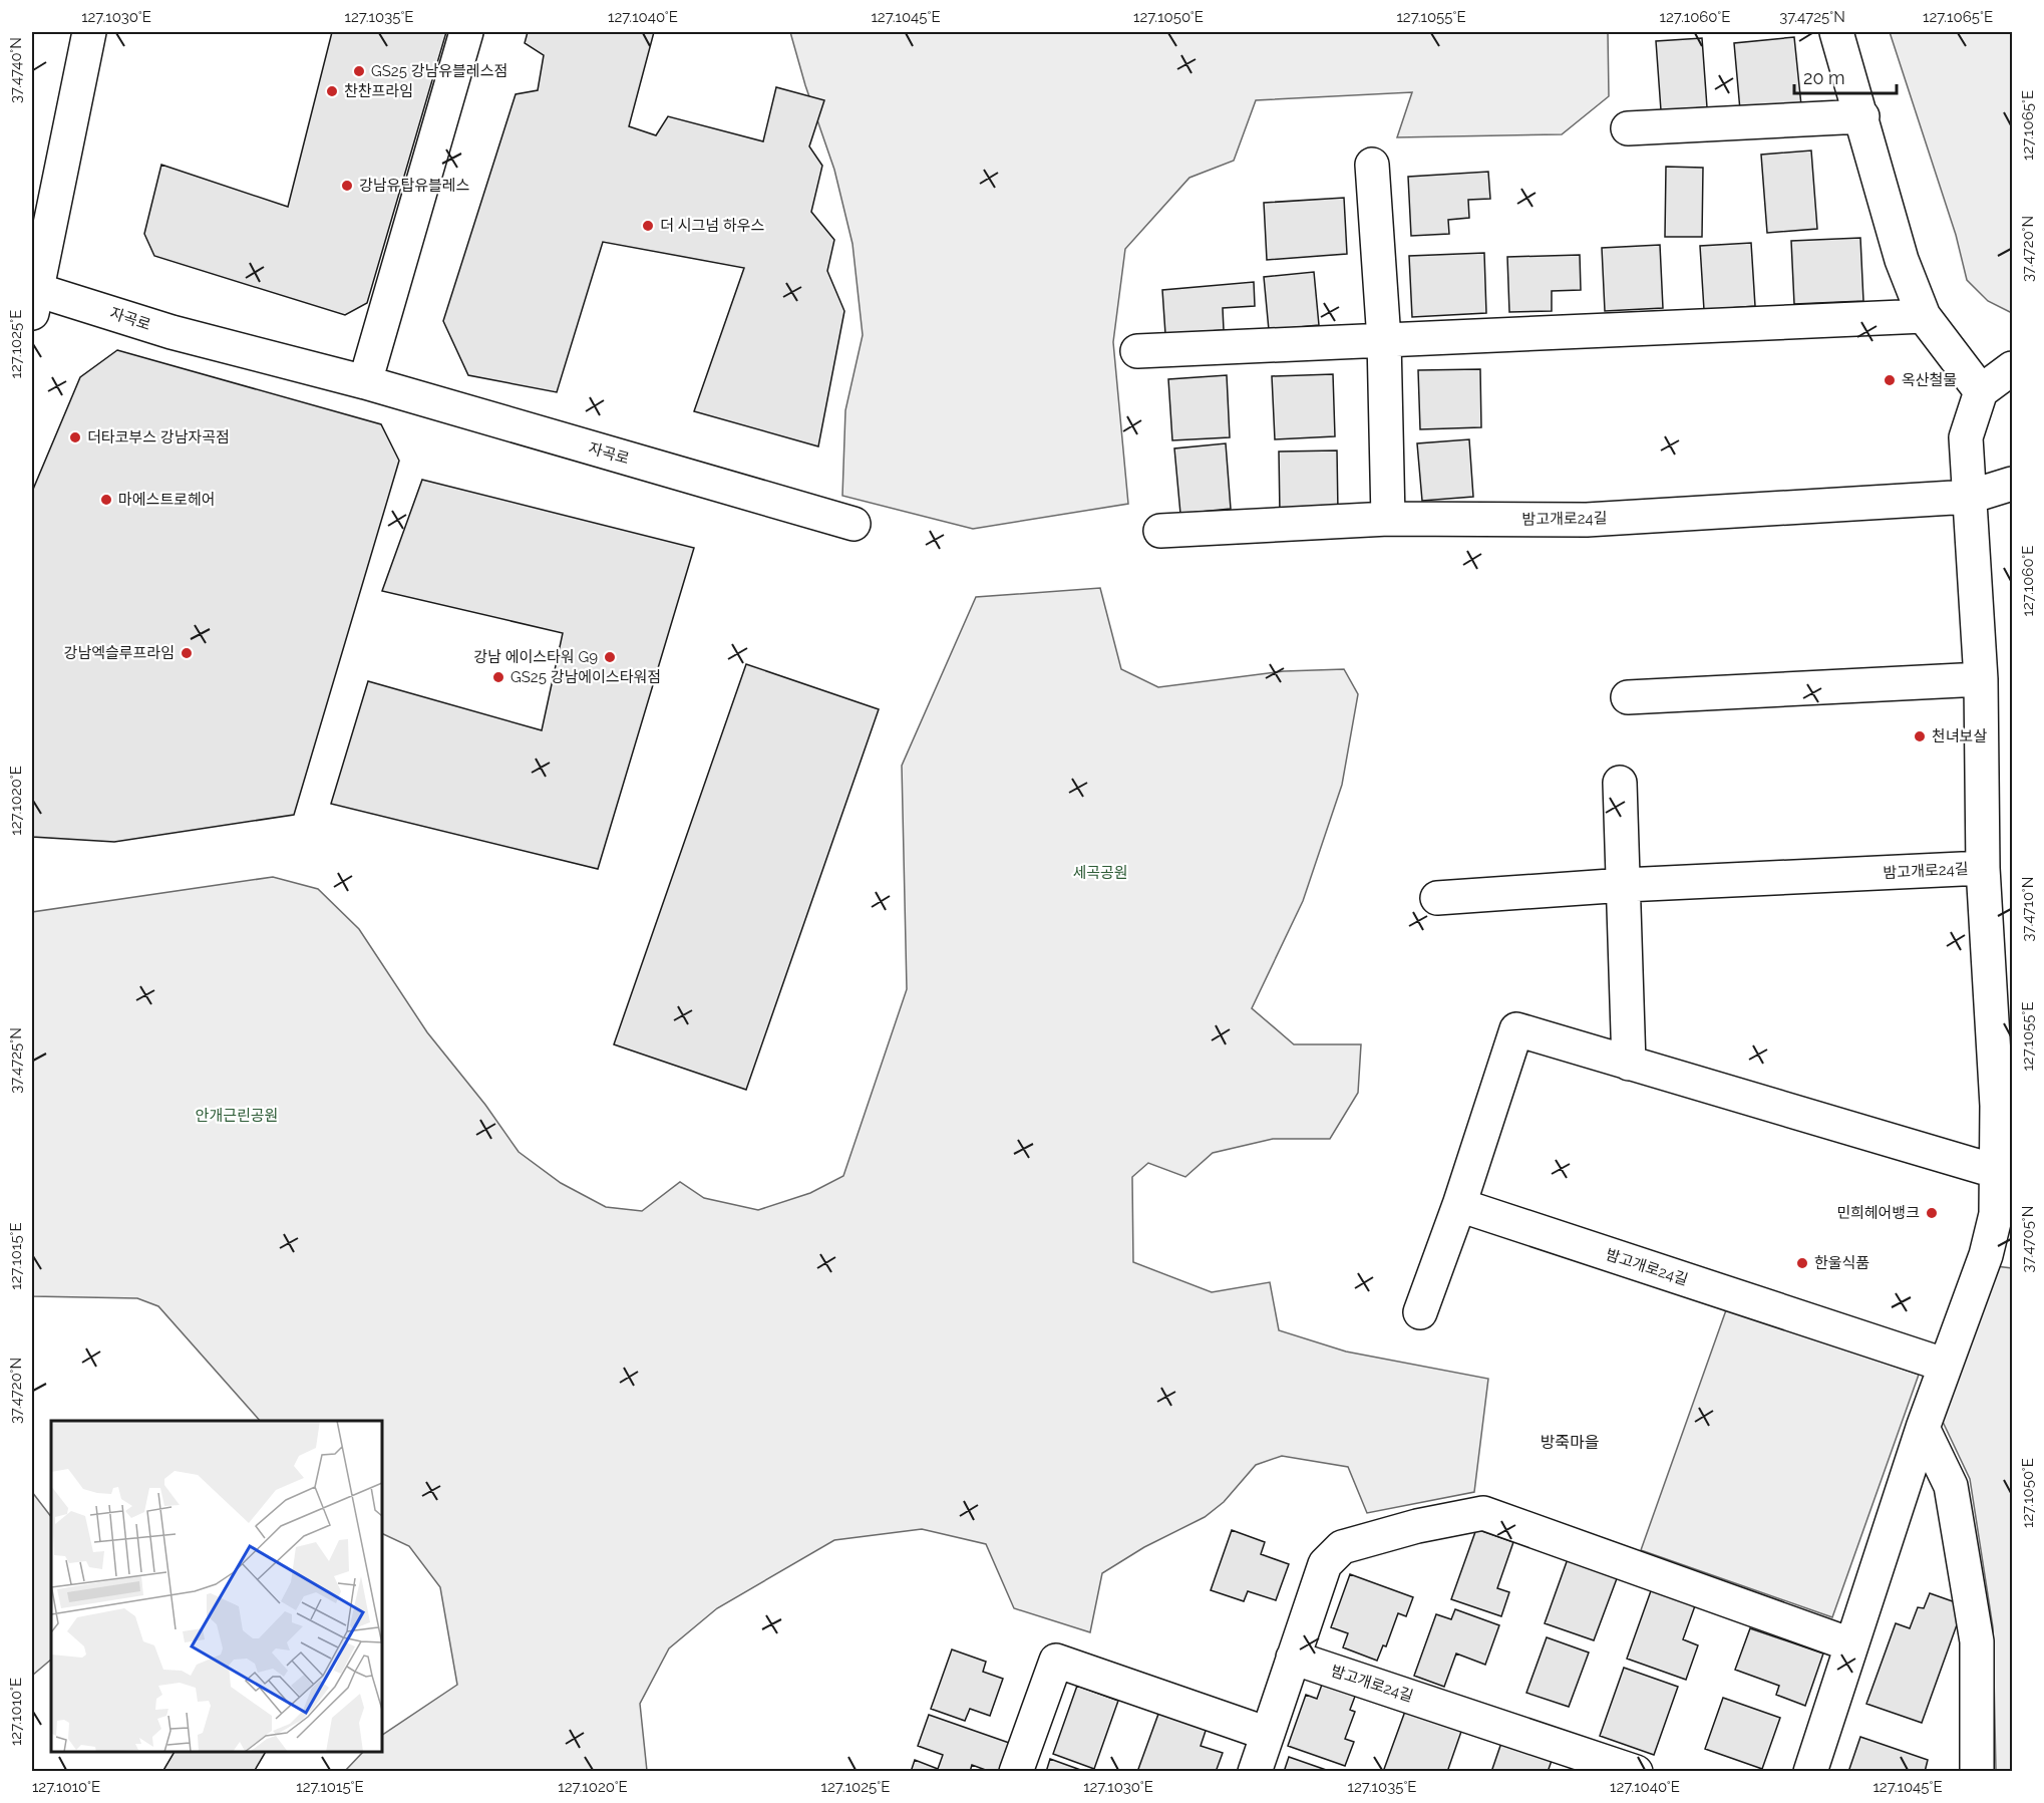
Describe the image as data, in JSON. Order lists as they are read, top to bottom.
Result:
{
  "streets": {
    "street": ["자곡로", "밤고개로24길"]
  },
  "districts": ["방죽마을"],
  "parks": ["세곡공원", "안개근린공원"],
  "places": [
    "GS25 강남유블레스점",
    "찬찬프라임",
    "강남유탑유블레스",
    "더 시그넘 하우스",
    "옥산철물",
    "더타코부스 강남자곡점",
    "마에스트로헤어",
    "강남엑슬루프라임",
    "강남 에이스타워 G9",
    "GS25 강남에이스타워점",
    "천녀보살",
    "민희헤어뱅크",
    "한울식품"
  ],
  "scale_bar": "20 m",
  "coordinates": [
    "127.1030°E",
    "127.1035°E",
    "127.1040°E",
    "127.1045°E",
    "127.1050°E",
    "127.1055°E",
    "127.1060°E",
    "37.4725°N",
    "127.1065°E",
    "37.4740°N",
    "37.4720°N",
    "127.1025°E",
    "127.1020°E",
    "37.4710°N",
    "37.4705°N",
    "127.1015°E",
    "127.1010°E"
  ]
}
